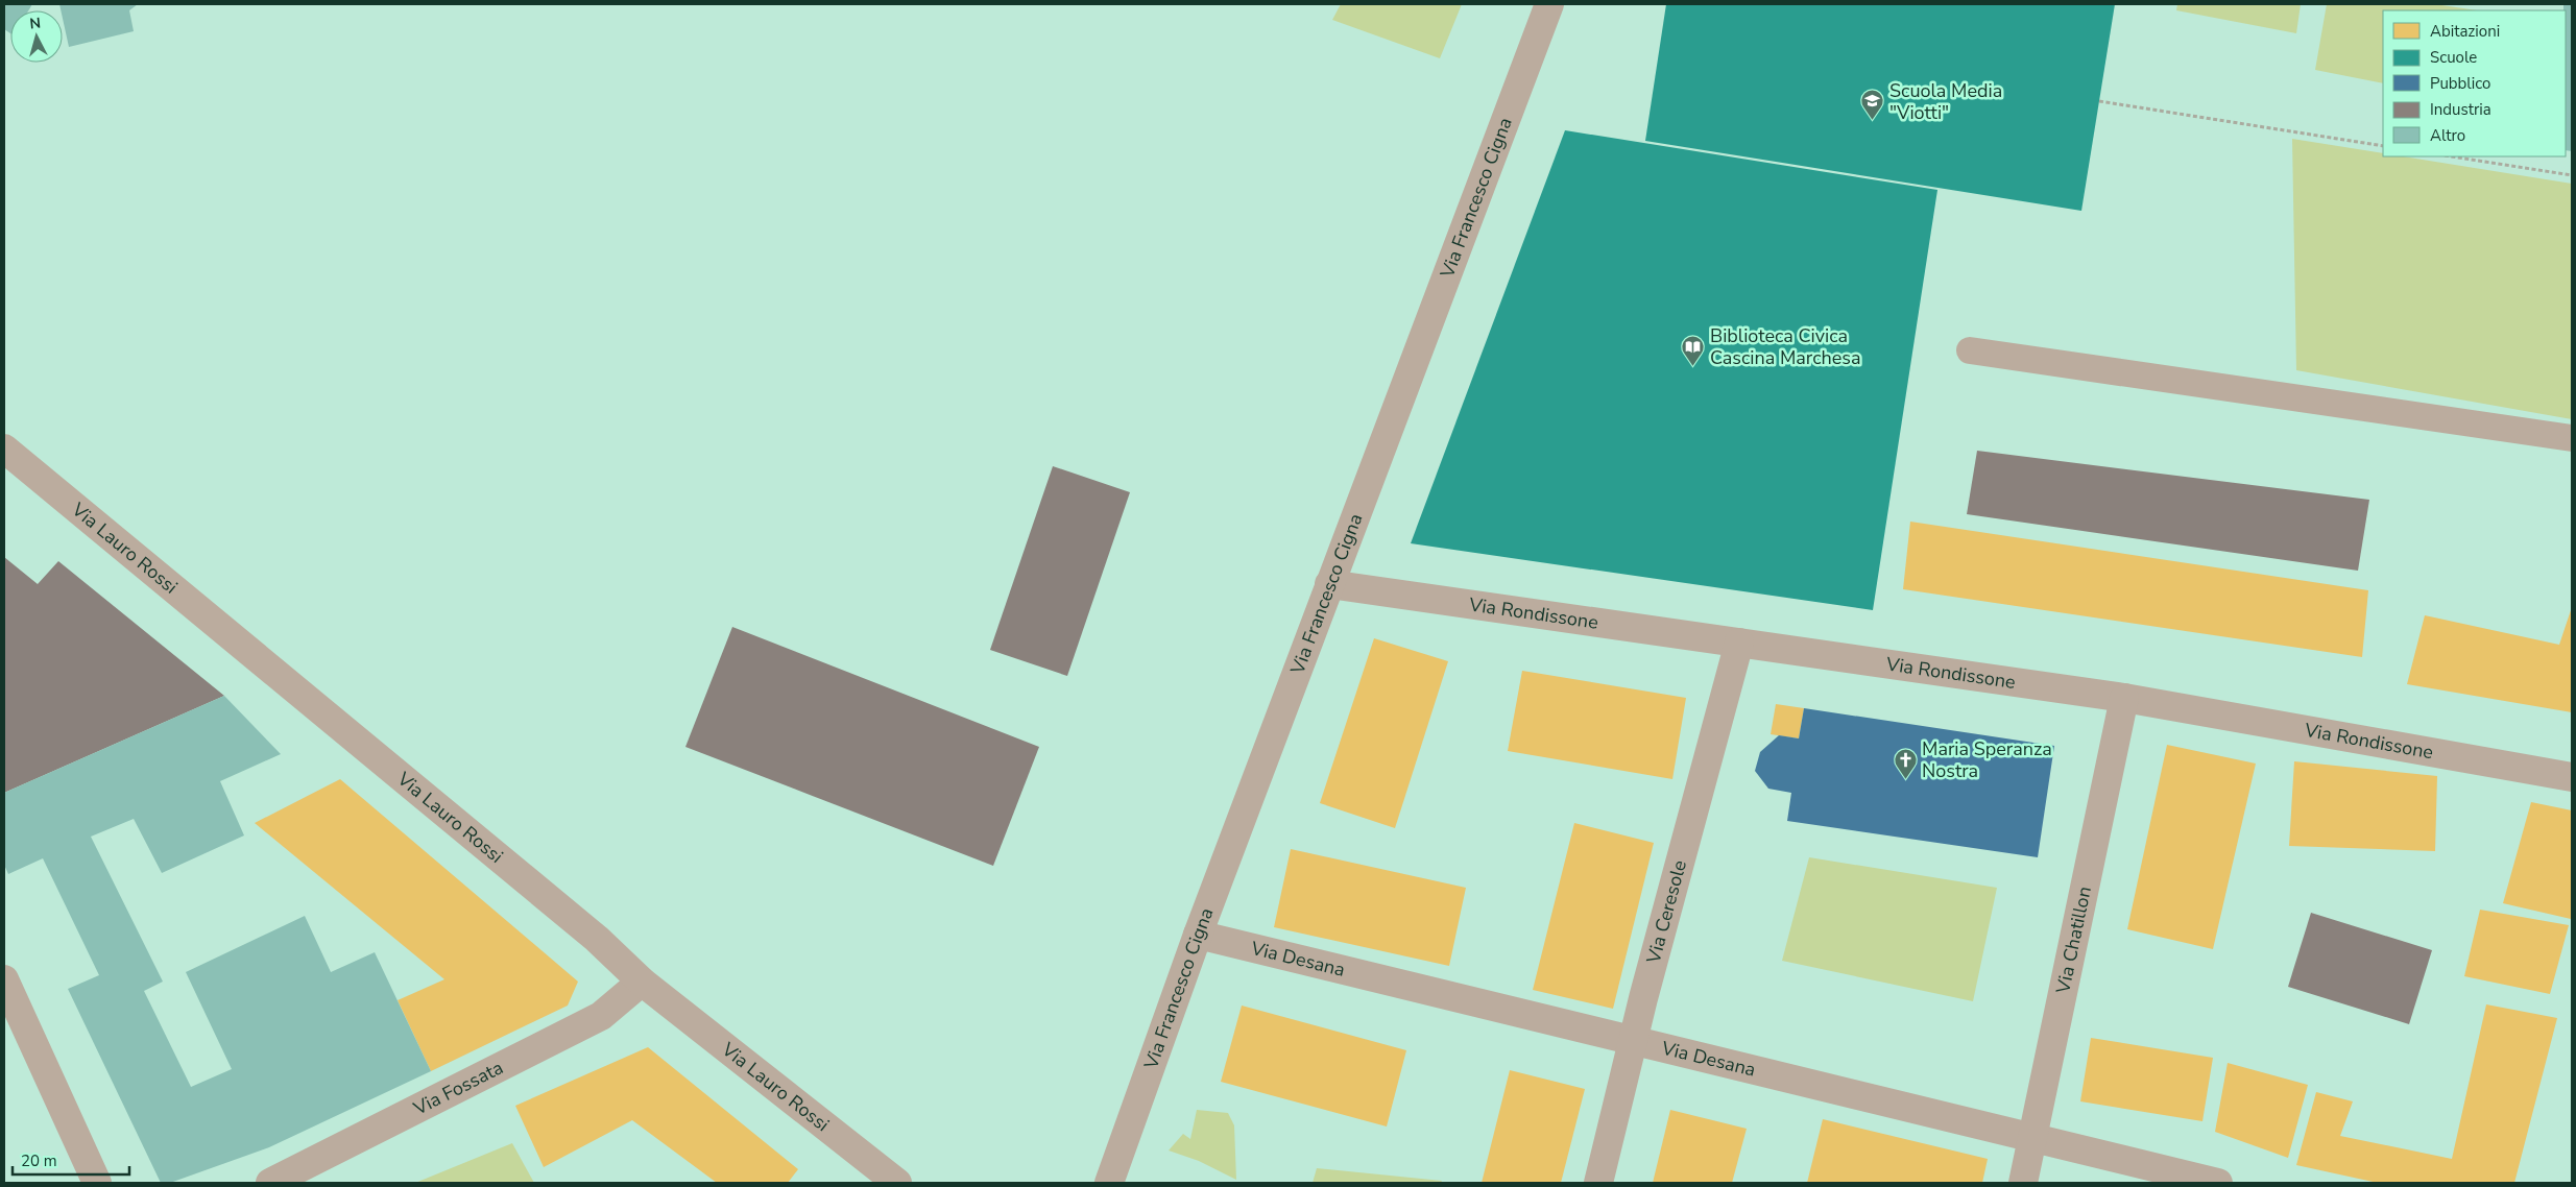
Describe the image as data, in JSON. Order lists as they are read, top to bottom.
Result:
{
  "streets": {
    "street": [
      "Via Francesco Cigna",
      "Via Lauro Rossi",
      "Via Rondissone",
      "Via Ceresole",
      "Via Chatillon",
      "Via Desana",
      "Via Fossata"
    ]
  },
  "crossings": [
    ["Via Francesco Cigna", "Via Rondissone"],
    ["Via Francesco Cigna", "Via Desana"],
    ["Via Lauro Rossi", "Via Fossata"],
    ["Via Rondissone", "Via Ceresole"],
    ["Via Rondissone", "Via Chatillon"],
    ["Via Ceresole", "Via Desana"],
    ["Via Chatillon", "Via Desana"]
  ],
  "places": {
    "school or university": ["Scuola Media \"Viotti\""],
    "library": ["Biblioteca Civica Cascina Marchesa"],
    "church": ["Maria Speranza Nostra"]
  },
  "legend": [
    "Abitazioni",
    "Scuole",
    "Pubblico",
    "Industria",
    "Altro"
  ],
  "scale_bar": "20 m",
  "north": "top"
}
